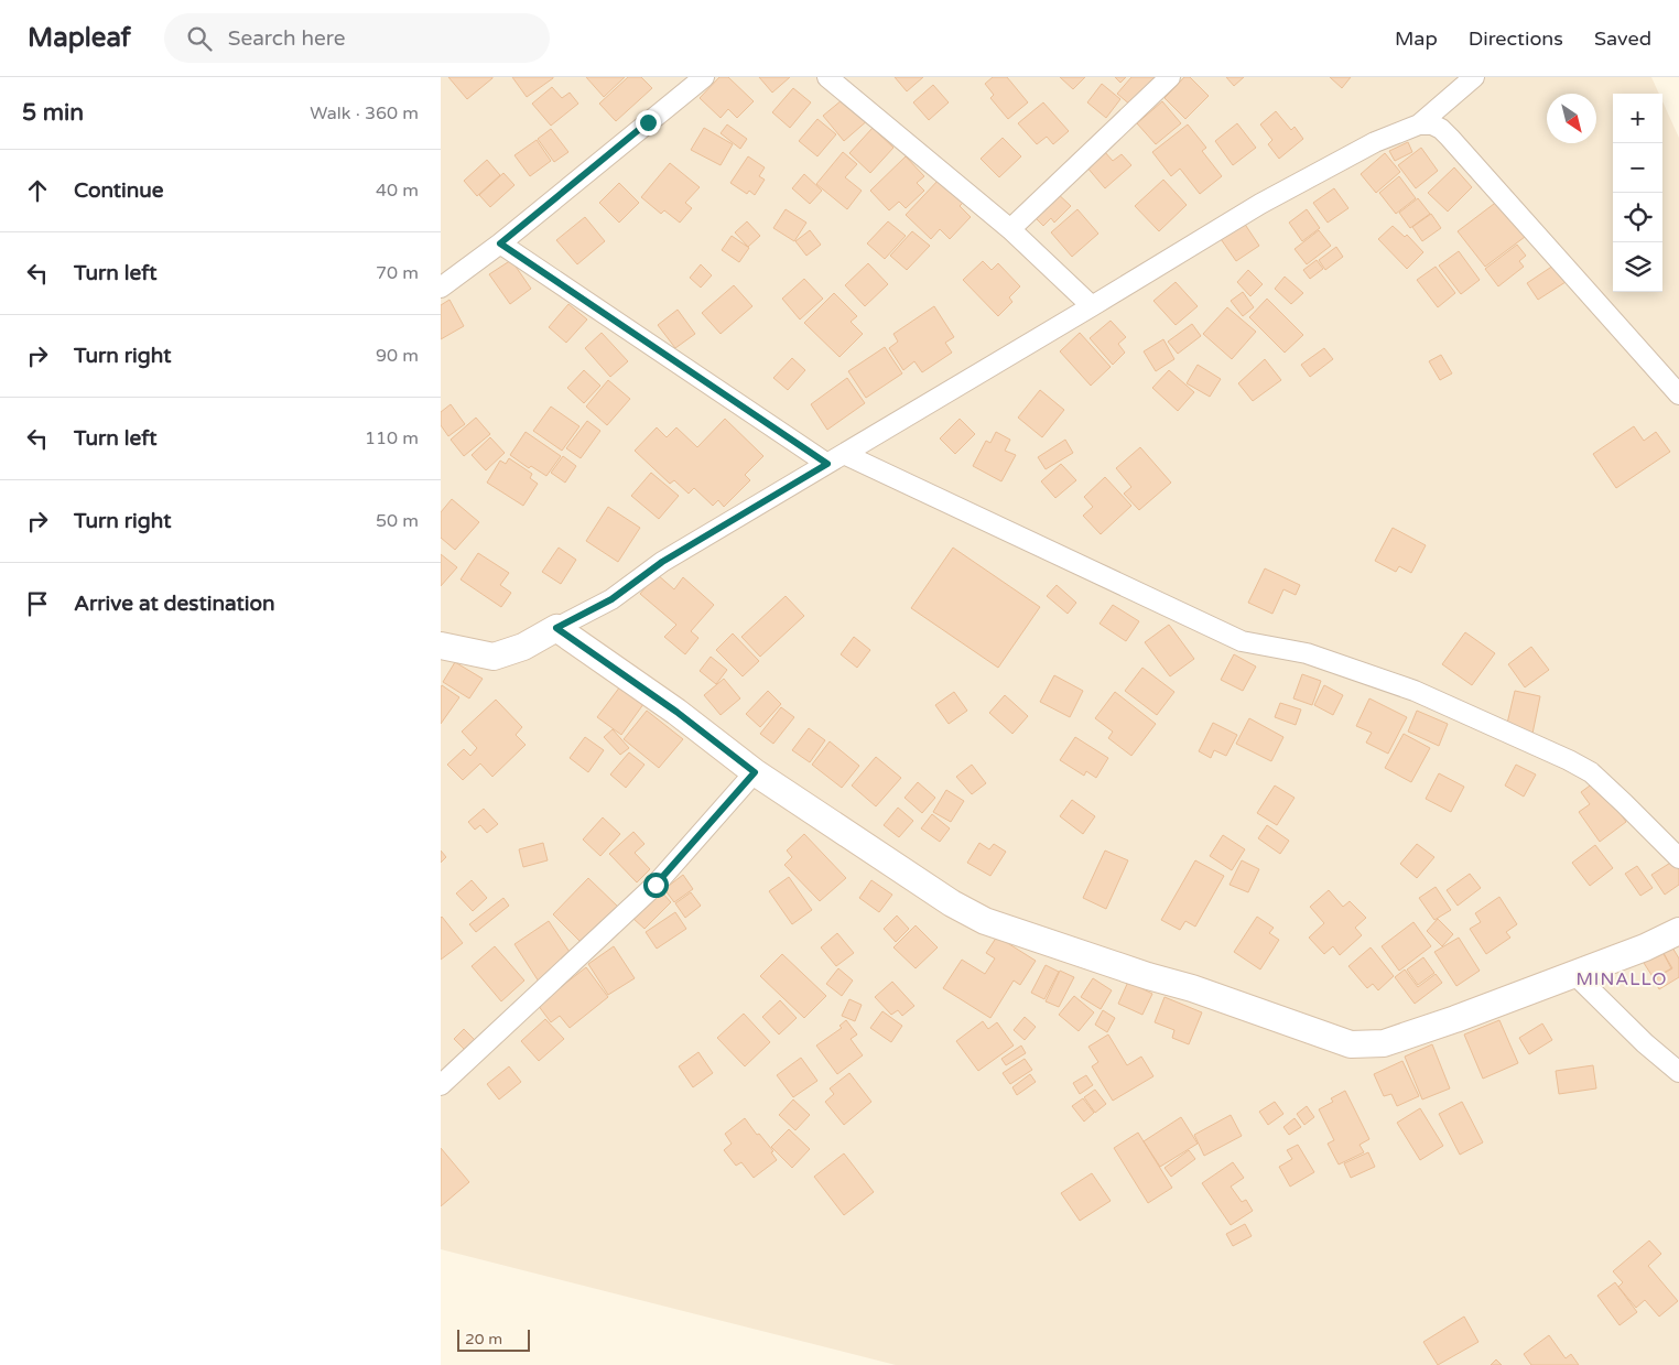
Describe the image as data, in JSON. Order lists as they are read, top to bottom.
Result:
{
  "districts": ["MINALLO"],
  "scale_bar": "20 m",
  "north": "bottom right",
  "page": {
    "header": "Mapleaf",
    "search": "Search here",
    "nav": ["Map", "Directions", "Saved"],
    "heading": ["5 min", "Walk · 360 m"],
    "map_buttons": ["+", "−"],
    "list": [
      ["Continue", "40 m"],
      ["Turn left", "70 m"],
      ["Turn right", "90 m"],
      ["Turn left", "110 m"],
      ["Turn right", "50 m"],
      "Arrive at destination"
    ],
    "scale": "20 m"
  }
}
